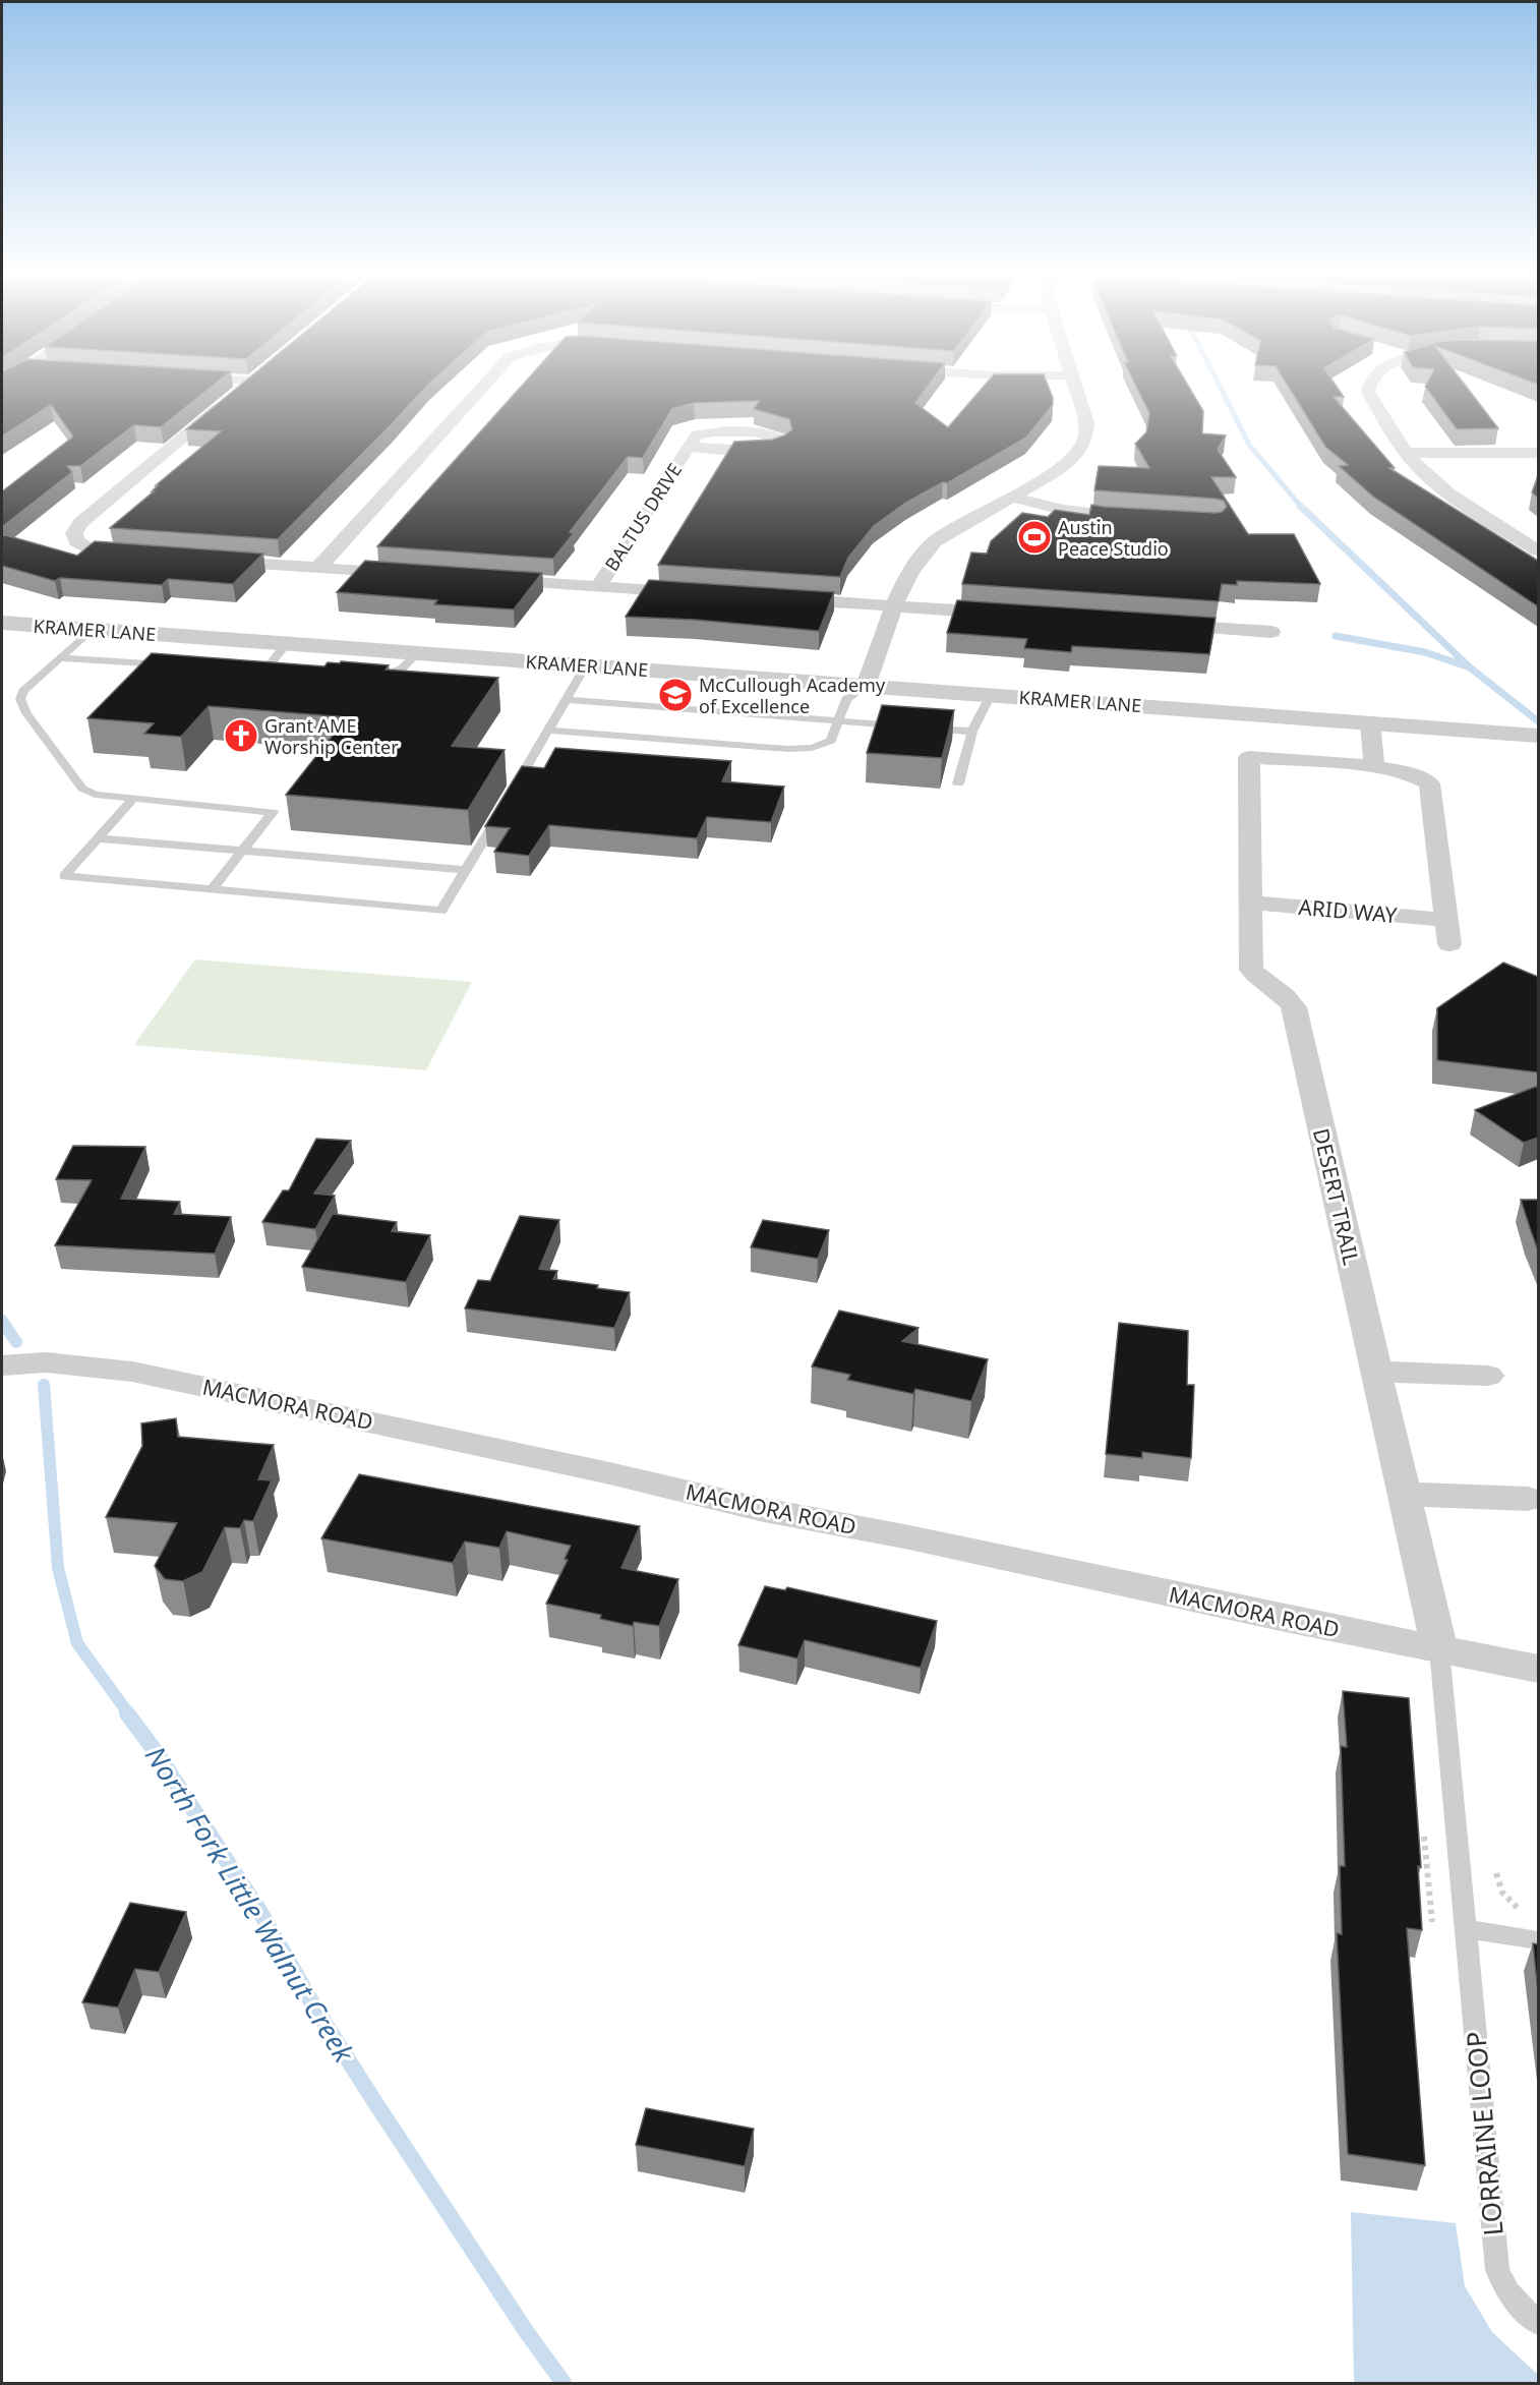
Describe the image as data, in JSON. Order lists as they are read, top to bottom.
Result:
{
  "streets": {
    "street": [
      "BALTUS DRIVE",
      "KRAMER LANE",
      "ARID WAY",
      "DESERT TRAIL",
      "MACMORA ROAD"
    ],
    "lane": ["LORRAINE LOOP"]
  },
  "crossings": [
    ["ARID WAY", "DESERT TRAIL"],
    ["DESERT TRAIL", "MACMORA ROAD"],
    ["DESERT TRAIL", "LORRAINE LOOP"],
    ["MACMORA ROAD", "LORRAINE LOOP"]
  ],
  "water": ["North Fork Little Walnut Creek"],
  "places": {
    "sports": ["Austin Peace Studio"],
    "school or university": ["McCullough Academy of Excellence"],
    "church": ["Grant AME Worship Center"]
  }
}
